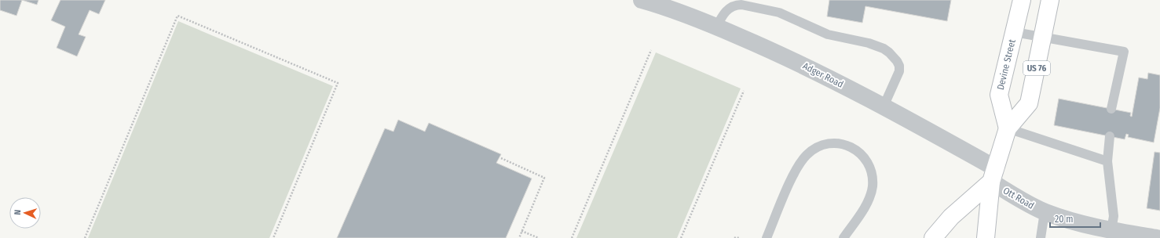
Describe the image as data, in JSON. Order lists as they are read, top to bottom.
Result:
{
  "streets": {
    "main road": ["Devine Street", "US 76"],
    "street": ["Adger Road", "Ott Road"]
  },
  "crossings": [
    ["Devine Street", "US 76"],
    ["US 76", "Adger Road"],
    ["US 76", "Ott Road"],
    ["Adger Road", "Ott Road"]
  ],
  "scale_bar": "20 m",
  "north": "left"
}
